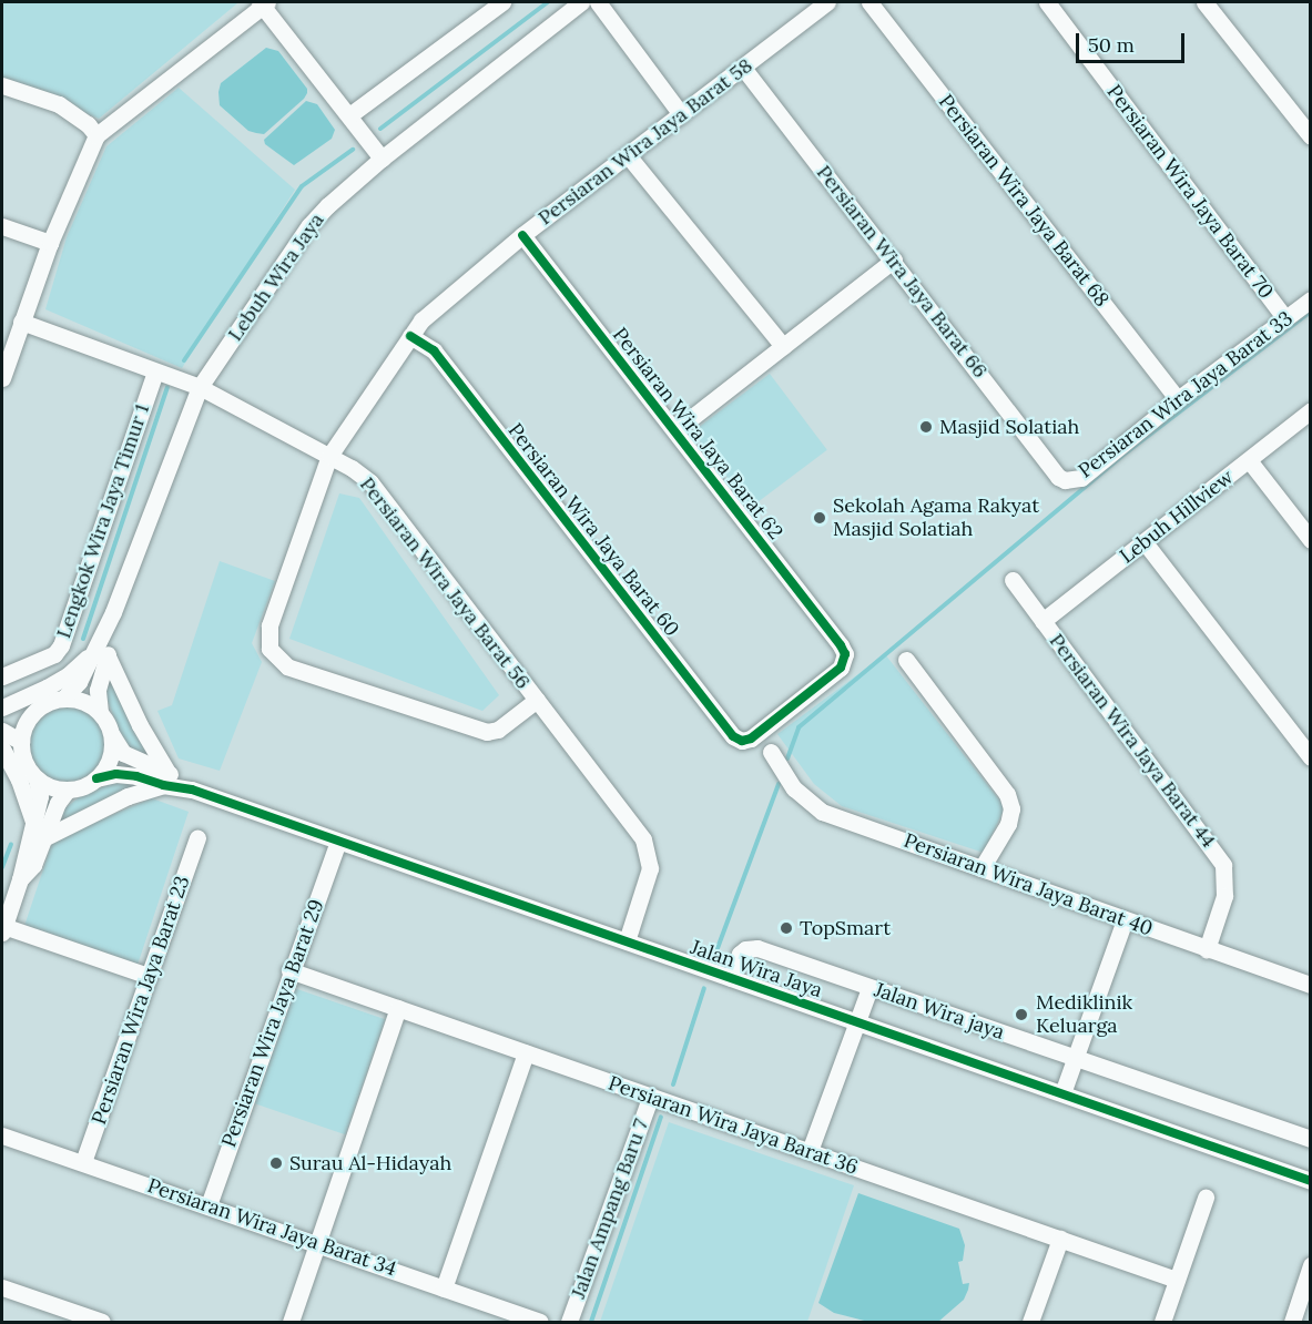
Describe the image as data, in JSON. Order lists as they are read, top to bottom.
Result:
{
  "streets": {
    "street": [
      "Persiaran Wira Jaya Barat 58",
      "Persiaran Wira Jaya Barat 70",
      "Persiaran Wira Jaya Barat 68",
      "Persiaran Wira Jaya Barat 66",
      "Lebuh Wira Jaya",
      "Persiaran Wira Jaya Barat 33",
      "Persiaran Wira Jaya Barat 62",
      "Lebuh Hillview",
      "Lengkok Wira Jaya Timur 1",
      "Persiaran Wira Jaya Barat 60",
      "Persiaran Wira Jaya Barat 56",
      "Persiaran Wira Jaya Barat 44",
      "Persiaran Wira Jaya Barat 40",
      "Jalan Wira Jaya",
      "Persiaran Wira Jaya Barat 23",
      "Jalan Wira jaya",
      "Persiaran Wira Jaya Barat 29",
      "Persiaran Wira Jaya Barat 36",
      "Jalan Ampang Baru 7",
      "Persiaran Wira Jaya Barat 34"
    ]
  },
  "crossings": [
    ["Persiaran Wira Jaya Barat 58", "Persiaran Wira Jaya Barat 66"],
    ["Persiaran Wira Jaya Barat 58", "Persiaran Wira Jaya Barat 62"],
    ["Persiaran Wira Jaya Barat 58", "Persiaran Wira Jaya Barat 60"],
    ["Persiaran Wira Jaya Barat 58", "Persiaran Wira Jaya Barat 56"],
    ["Persiaran Wira Jaya Barat 70", "Persiaran Wira Jaya Barat 33"],
    ["Persiaran Wira Jaya Barat 68", "Persiaran Wira Jaya Barat 33"],
    ["Persiaran Wira Jaya Barat 66", "Persiaran Wira Jaya Barat 33"],
    ["Lebuh Wira Jaya", "Persiaran Wira Jaya Barat 56"],
    ["Lebuh Wira Jaya", "Jalan Wira Jaya"],
    ["Persiaran Wira Jaya Barat 62", "Persiaran Wira Jaya Barat 60"],
    ["Lebuh Hillview", "Persiaran Wira Jaya Barat 44"],
    ["Lengkok Wira Jaya Timur 1", "Persiaran Wira Jaya Barat 56"],
    ["Persiaran Wira Jaya Barat 56", "Jalan Wira Jaya"],
    ["Persiaran Wira Jaya Barat 44", "Persiaran Wira Jaya Barat 40"],
    ["Jalan Wira Jaya", "Jalan Wira jaya"],
    ["Jalan Wira Jaya", "Persiaran Wira Jaya Barat 29"],
    ["Persiaran Wira Jaya Barat 23", "Persiaran Wira Jaya Barat 34"],
    ["Persiaran Wira Jaya Barat 29", "Persiaran Wira Jaya Barat 36"],
    ["Persiaran Wira Jaya Barat 29", "Persiaran Wira Jaya Barat 34"],
    ["Persiaran Wira Jaya Barat 36", "Jalan Ampang Baru 7"]
  ],
  "places": [
    "Masjid Solatiah",
    "Sekolah Agama Rakyat Masjid Solatiah",
    "TopSmart",
    "Mediklinik Keluarga",
    "Surau Al-Hidayah"
  ],
  "scale_bar": "50 m"
}
